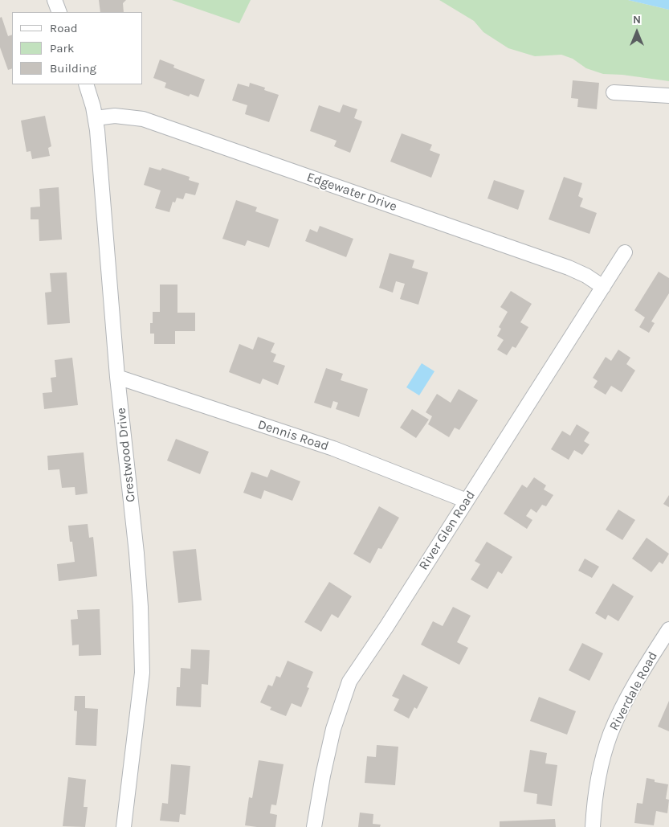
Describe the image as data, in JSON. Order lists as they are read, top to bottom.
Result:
{
  "streets": {
    "street": [
      "Edgewater Drive",
      "Dennis Road",
      "Crestwood Drive",
      "River Glen Road",
      "Riverdale Road"
    ]
  },
  "crossings": [
    ["Edgewater Drive", "Crestwood Drive"],
    ["Edgewater Drive", "River Glen Road"],
    ["Dennis Road", "Crestwood Drive"],
    ["Dennis Road", "River Glen Road"]
  ],
  "legend": ["Road", "Park", "Building"],
  "north": "top"
}
